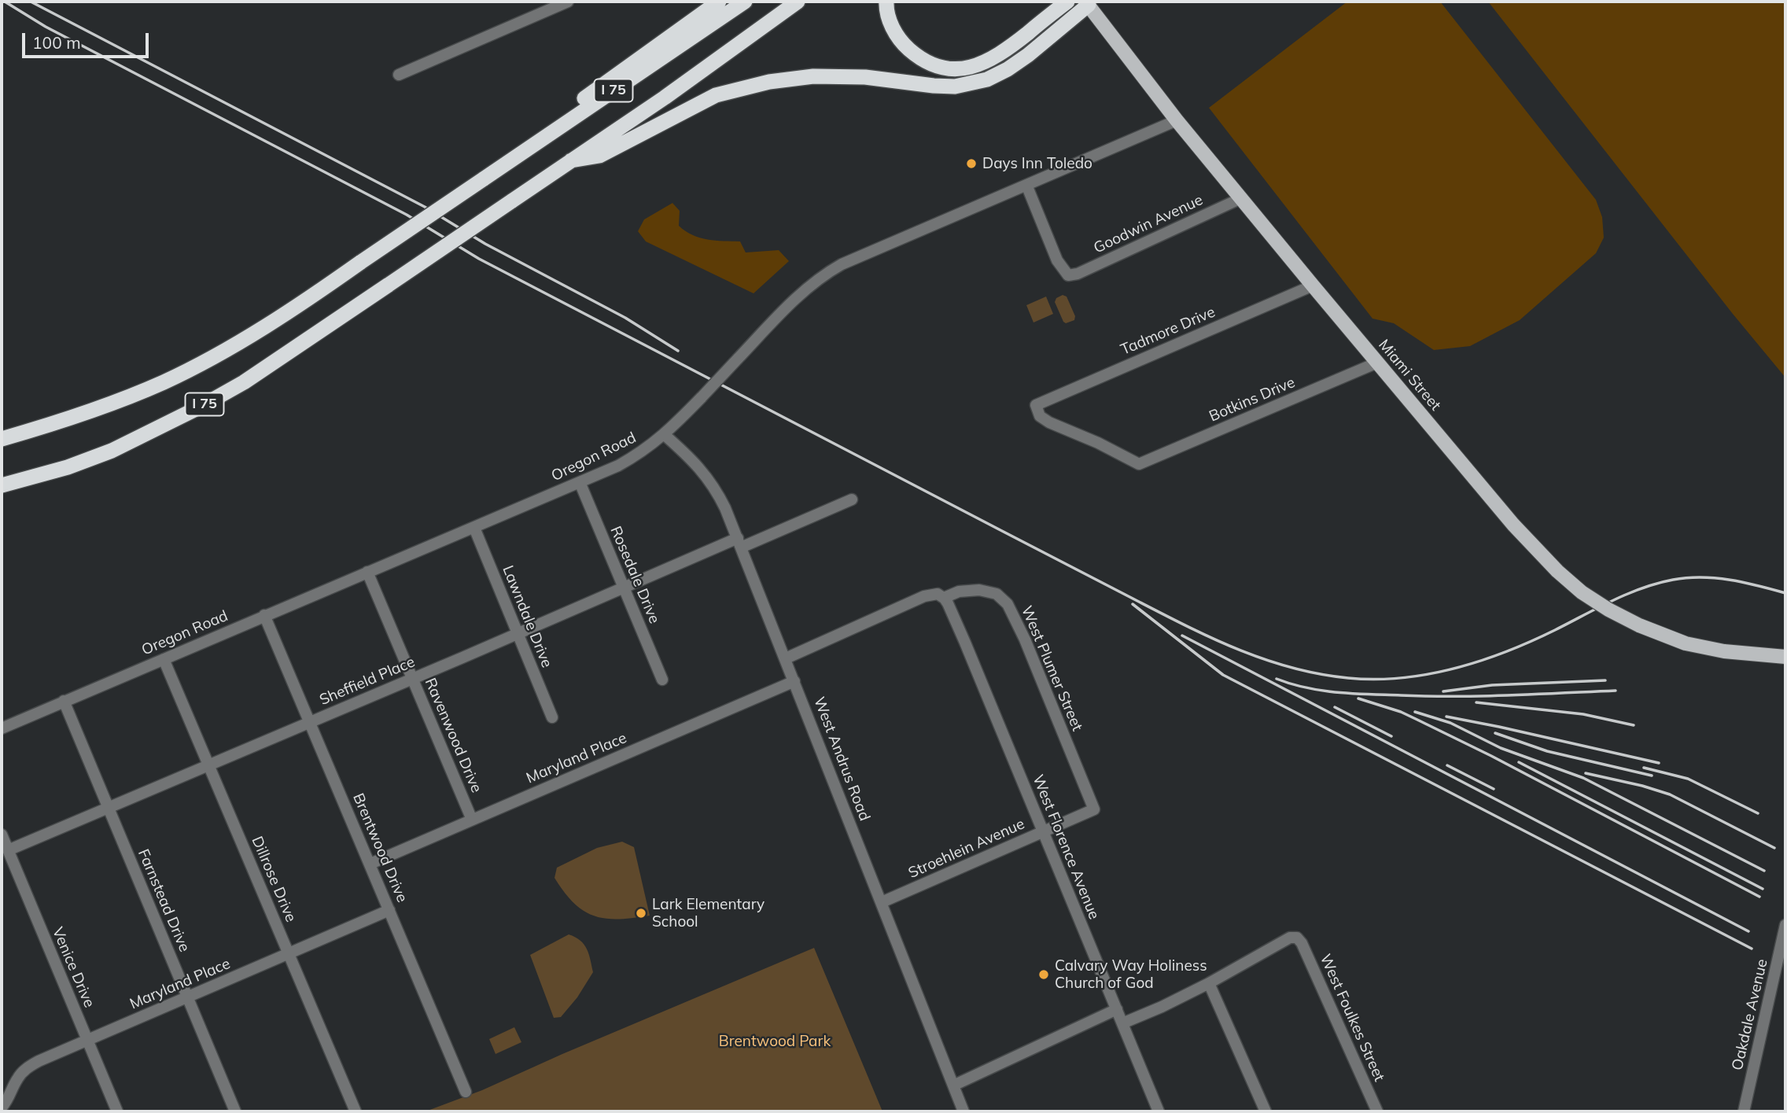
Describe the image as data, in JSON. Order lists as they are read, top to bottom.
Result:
{
  "streets": {
    "highway": ["I 75"],
    "main road": ["Miami Street"],
    "street": [
      "Goodwin Avenue",
      "Tadmore Drive",
      "Botkins Drive",
      "Oregon Road",
      "Rosedale Drive",
      "Lawndale Drive",
      "West Plumer Street",
      "Sheffield Place",
      "Ravenwood Drive",
      "Maryland Place",
      "West Andrus Road",
      "West Florence Avenue",
      "Brentwood Drive",
      "Stroehlein Avenue",
      "Dillrose Drive",
      "Farnstead Drive",
      "Venice Drive",
      "Oakdale Avenue",
      "West Foulkes Street"
    ]
  },
  "crossings": [
    ["Goodwin Avenue", "Miami Street"],
    ["Goodwin Avenue", "Oregon Road"],
    ["Tadmore Drive", "Miami Street"],
    ["Tadmore Drive", "Botkins Drive"],
    ["Miami Street", "Botkins Drive"],
    ["Miami Street", "Oregon Road"],
    ["Oregon Road", "Rosedale Drive"],
    ["Oregon Road", "Lawndale Drive"],
    ["Oregon Road", "Ravenwood Drive"],
    ["Oregon Road", "West Andrus Road"],
    ["Oregon Road", "Brentwood Drive"],
    ["Oregon Road", "Dillrose Drive"],
    ["Oregon Road", "Farnstead Drive"],
    ["Rosedale Drive", "Sheffield Place"],
    ["Lawndale Drive", "Sheffield Place"],
    ["West Plumer Street", "West Andrus Road"],
    ["West Plumer Street", "West Florence Avenue"],
    ["West Plumer Street", "Stroehlein Avenue"],
    ["Sheffield Place", "Ravenwood Drive"],
    ["Sheffield Place", "West Andrus Road"],
    ["Sheffield Place", "Brentwood Drive"],
    ["Sheffield Place", "Dillrose Drive"],
    ["Sheffield Place", "Farnstead Drive"],
    ["Sheffield Place", "Venice Drive"],
    ["Ravenwood Drive", "Maryland Place"],
    ["Maryland Place", "West Andrus Road"],
    ["Maryland Place", "Brentwood Drive"],
    ["Maryland Place", "Dillrose Drive"],
    ["Maryland Place", "Farnstead Drive"],
    ["Maryland Place", "Venice Drive"],
    ["West Andrus Road", "Stroehlein Avenue"],
    ["West Florence Avenue", "Stroehlein Avenue"]
  ],
  "parks": ["Brentwood Park"],
  "places": ["Days Inn Toledo", "Lark Elementary School", "Calvary Way Holiness Church of God"],
  "scale_bar": "100 m"
}
